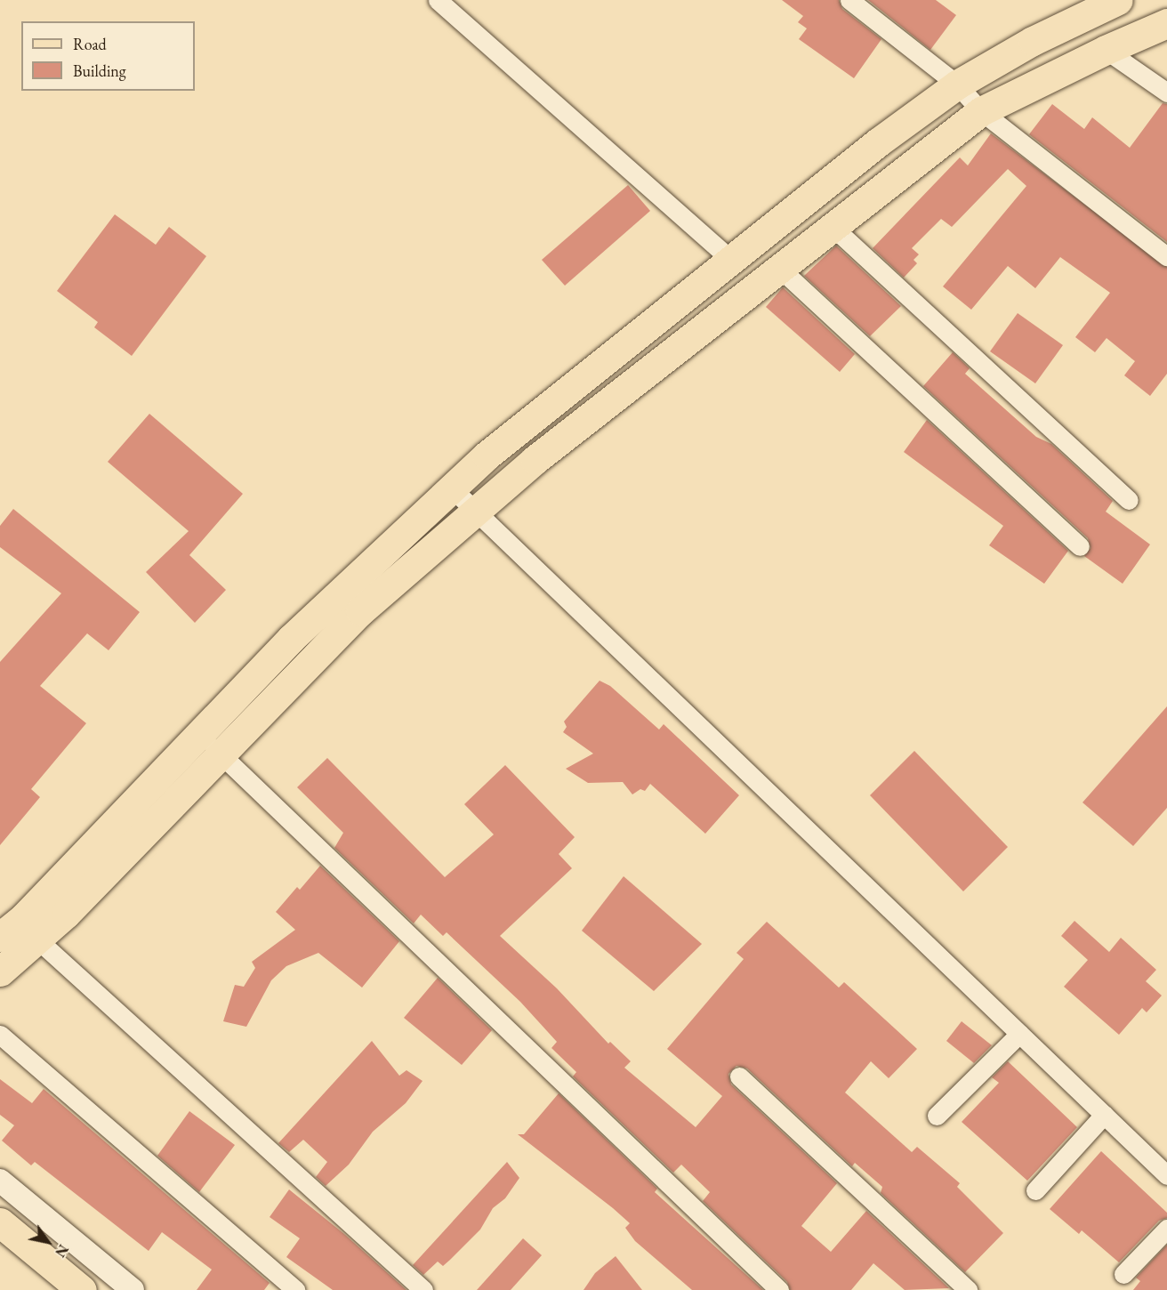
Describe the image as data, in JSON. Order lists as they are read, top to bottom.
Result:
{
  "legend": ["Road", "Building"],
  "north": "bottom right"
}
